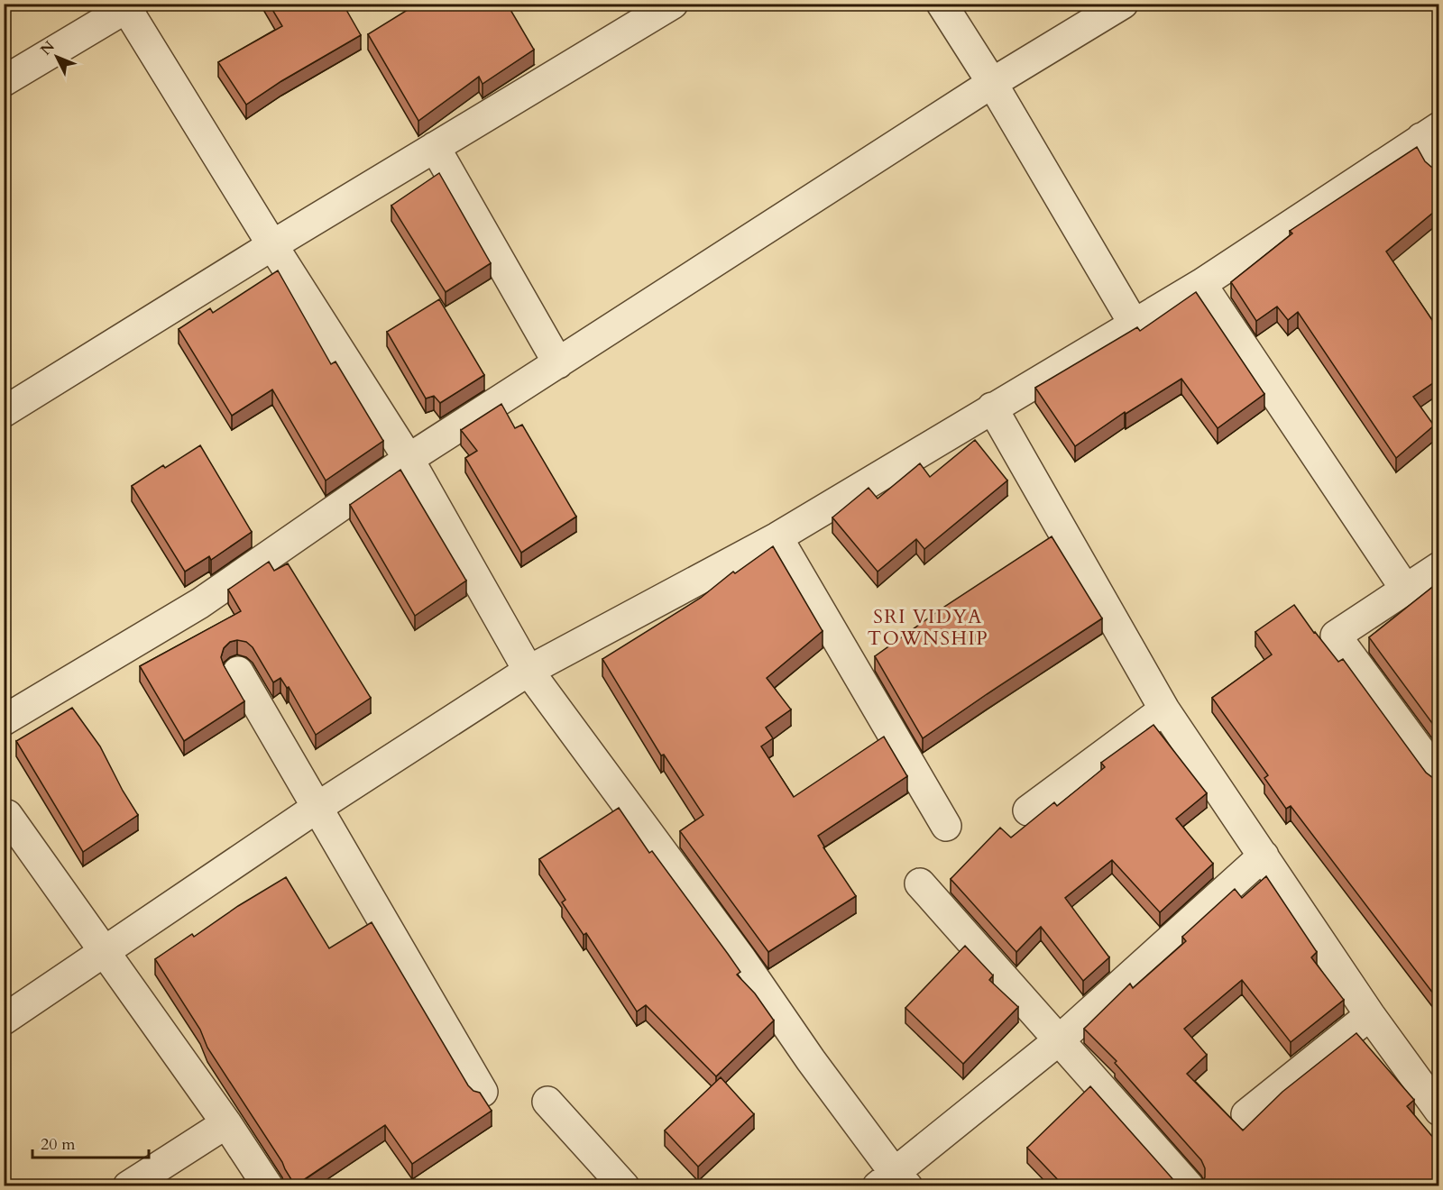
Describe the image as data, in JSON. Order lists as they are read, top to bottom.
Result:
{
  "districts": ["SRI VIDYA TOWNSHIP"],
  "scale_bar": "20 m",
  "north": "top left"
}
